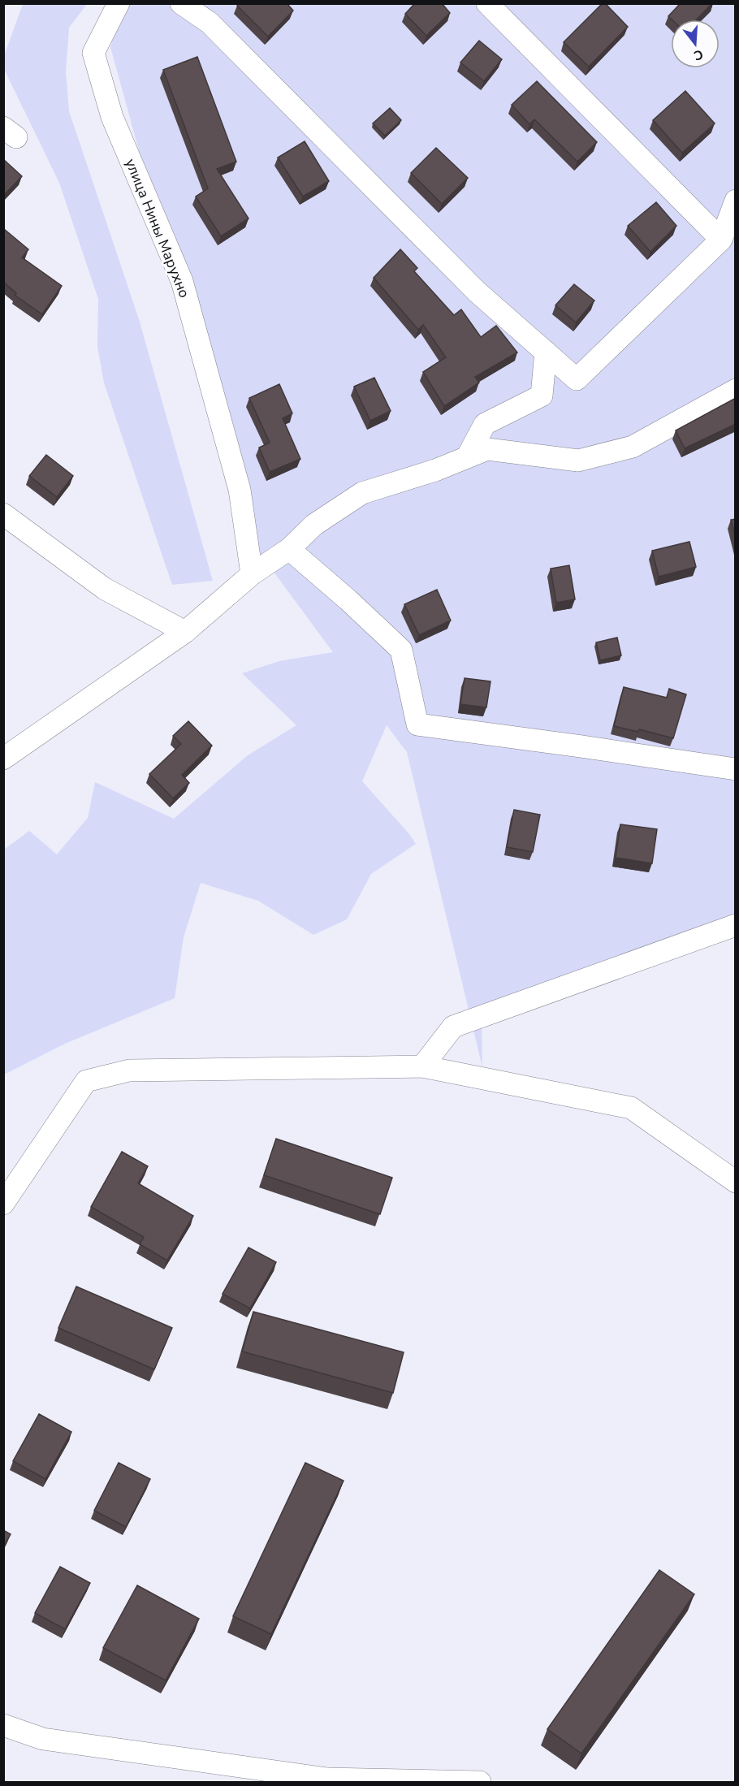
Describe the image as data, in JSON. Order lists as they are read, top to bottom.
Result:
{
  "streets": {
    "street": ["улица Нины Марухно"]
  },
  "north": "bottom"
}
